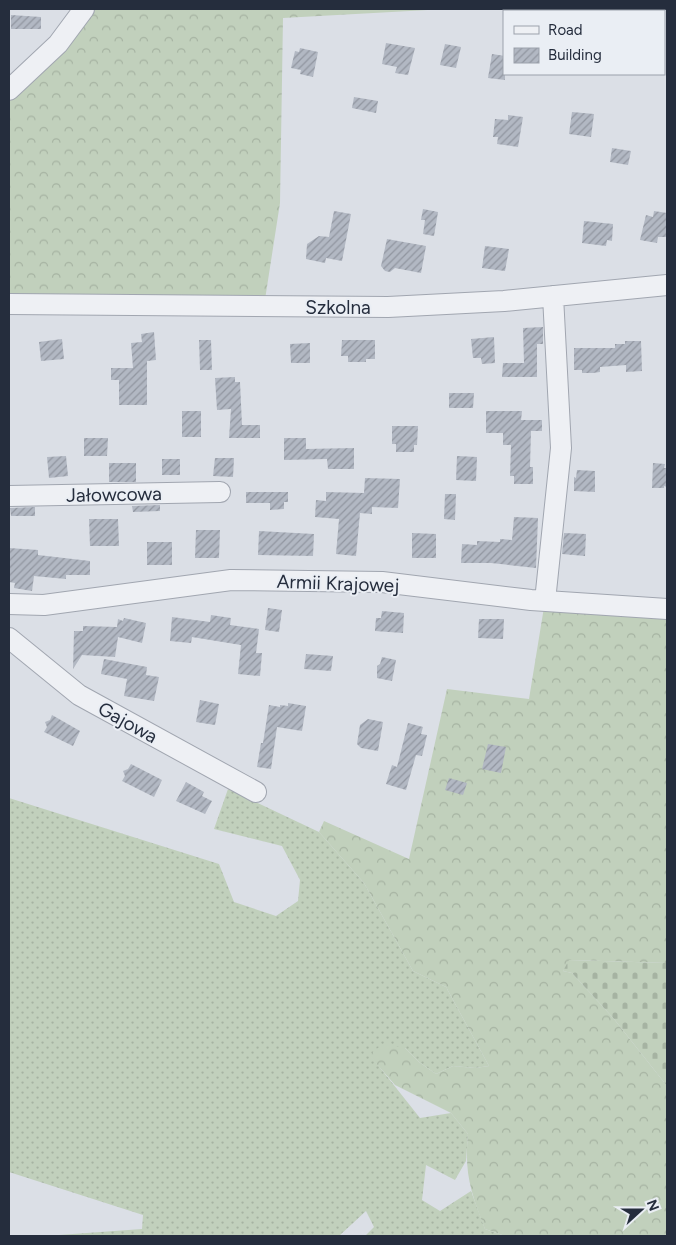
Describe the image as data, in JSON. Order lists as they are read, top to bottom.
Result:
{
  "streets": {
    "street": [
      "Szkolna",
      "Jałowcowa",
      "Armii Krajowej",
      "Gajowa"
    ]
  },
  "legend": ["Road", "Building"],
  "north": "right"
}
